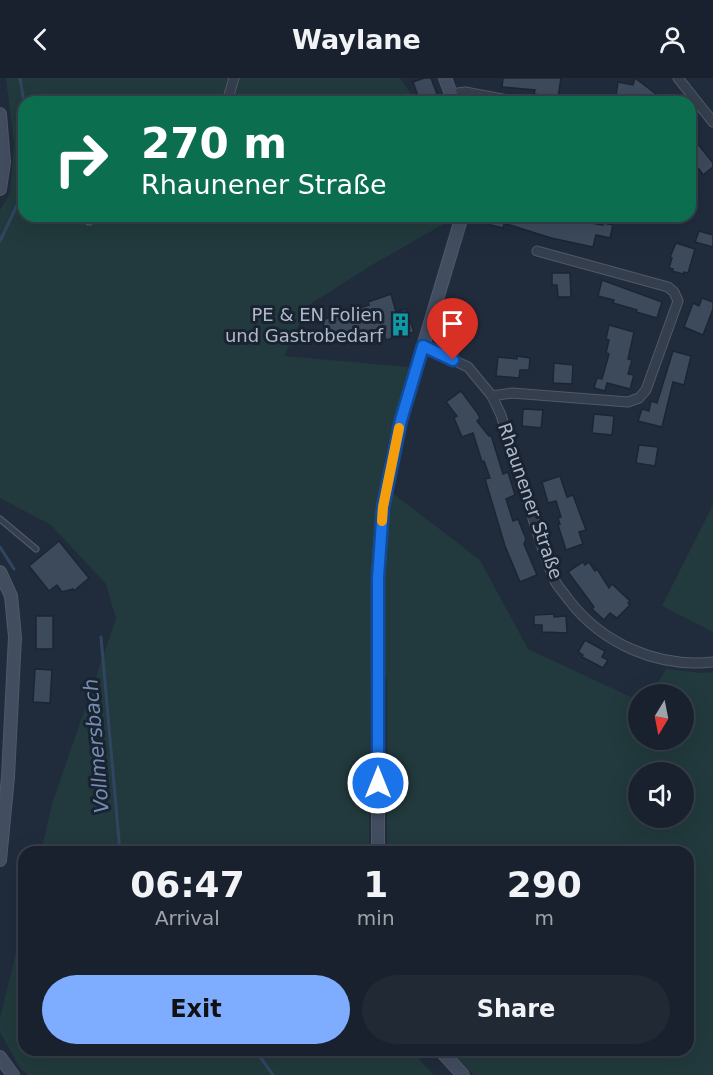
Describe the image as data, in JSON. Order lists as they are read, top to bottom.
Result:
{
  "streets": {
    "street": ["Rhaunener Straße"]
  },
  "water": ["Vollmersbach"],
  "places": {
    "building": ["PE & EN Folien und Gastrobedarf"]
  },
  "north": "bottom",
  "page": {
    "header": "Waylane",
    "turn": ["270 m", "Rhaunener Straße"],
    "eta": [
      "06:47",
      "Arrival",
      "1",
      "min",
      "290",
      "m"
    ],
    "buttons": ["Exit", "Share"]
  }
}
